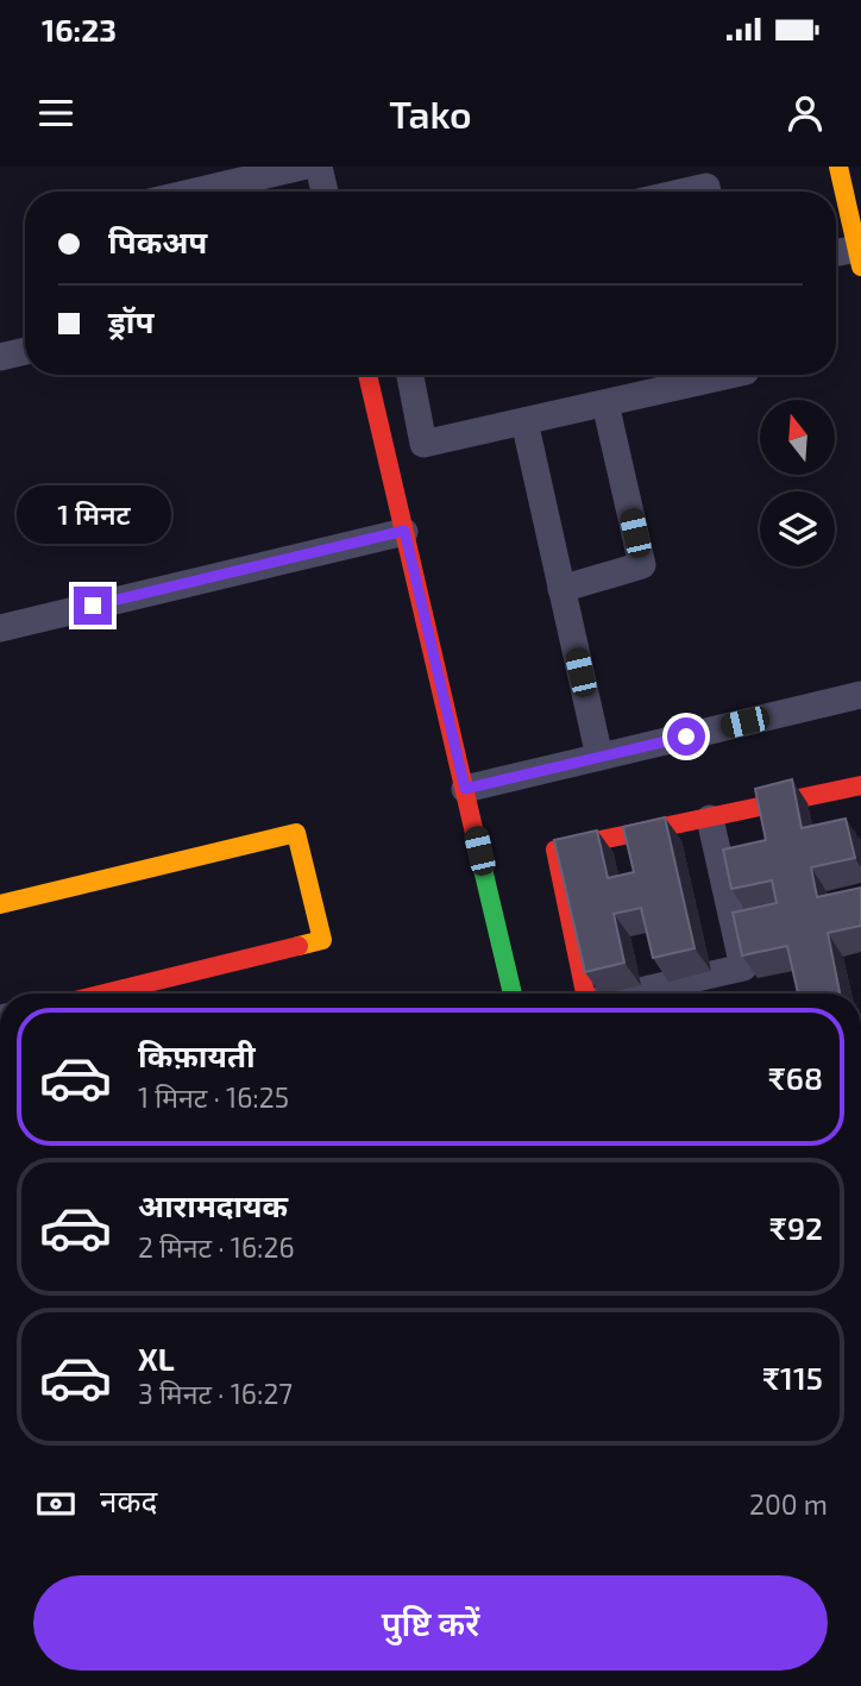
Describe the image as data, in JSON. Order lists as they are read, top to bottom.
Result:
{
  "north": "top",
  "page": {
    "status": "16:23",
    "header": "Tako",
    "banner": ["पिकअप", "ड्रॉप"],
    "bubble": "1 मिनट",
    "list": [
      {
        "name": "किफ़ायती",
        "note": "1 मिनट · 16:25",
        "value": "₹68"
      },
      {
        "name": "आरामदायक",
        "note": "2 मिनट · 16:26",
        "value": "₹92"
      },
      {
        "name": "XL",
        "note": "3 मिनट · 16:27",
        "value": "₹115"
      }
    ],
    "pay": ["नकद", "200 m"],
    "buttons": "पुष्टि करें"
  }
}
